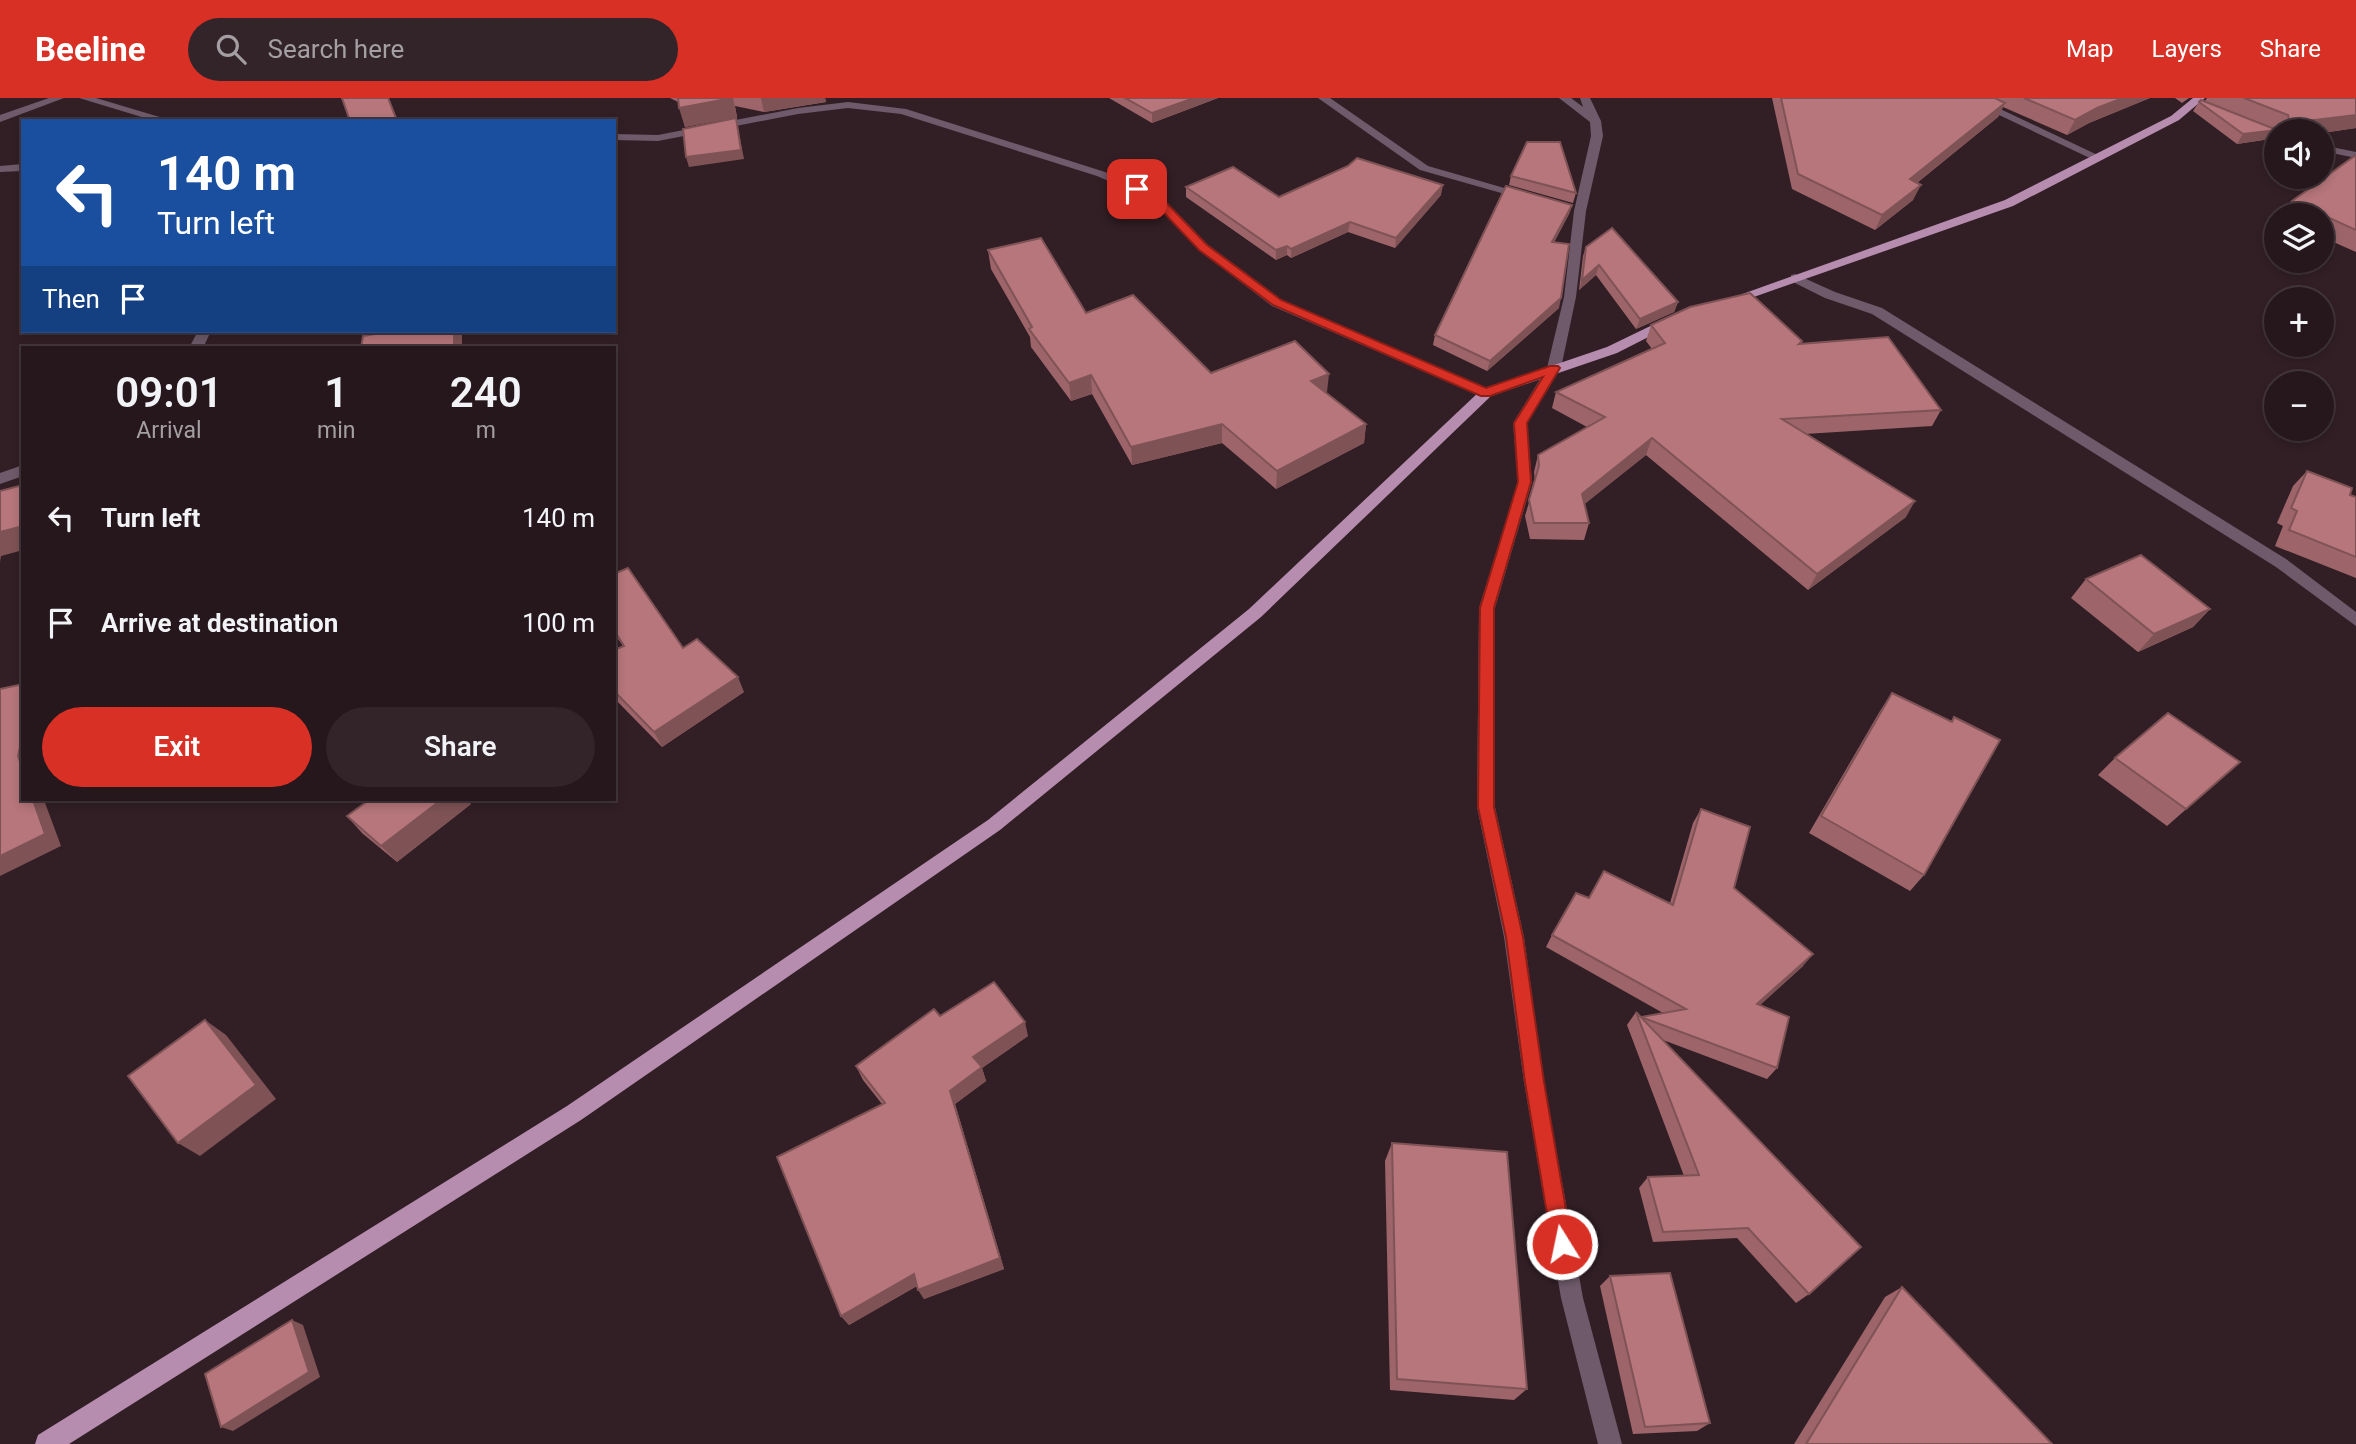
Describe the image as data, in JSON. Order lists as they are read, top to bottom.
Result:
{
  "page": {
    "header": "Beeline",
    "search": "Search here",
    "nav": ["Map", "Layers", "Share"],
    "map_buttons": ["+", "−"],
    "turn": ["140 m", "Turn left"],
    "then": "Then",
    "eta": [
      "09:01",
      "Arrival",
      "1",
      "min",
      "240",
      "m"
    ],
    "list": [
      {
        "name": "Turn left",
        "value": "140 m"
      },
      {
        "name": "Arrive at destination",
        "value": "100 m"
      }
    ],
    "buttons": ["Exit", "Share"]
  }
}
